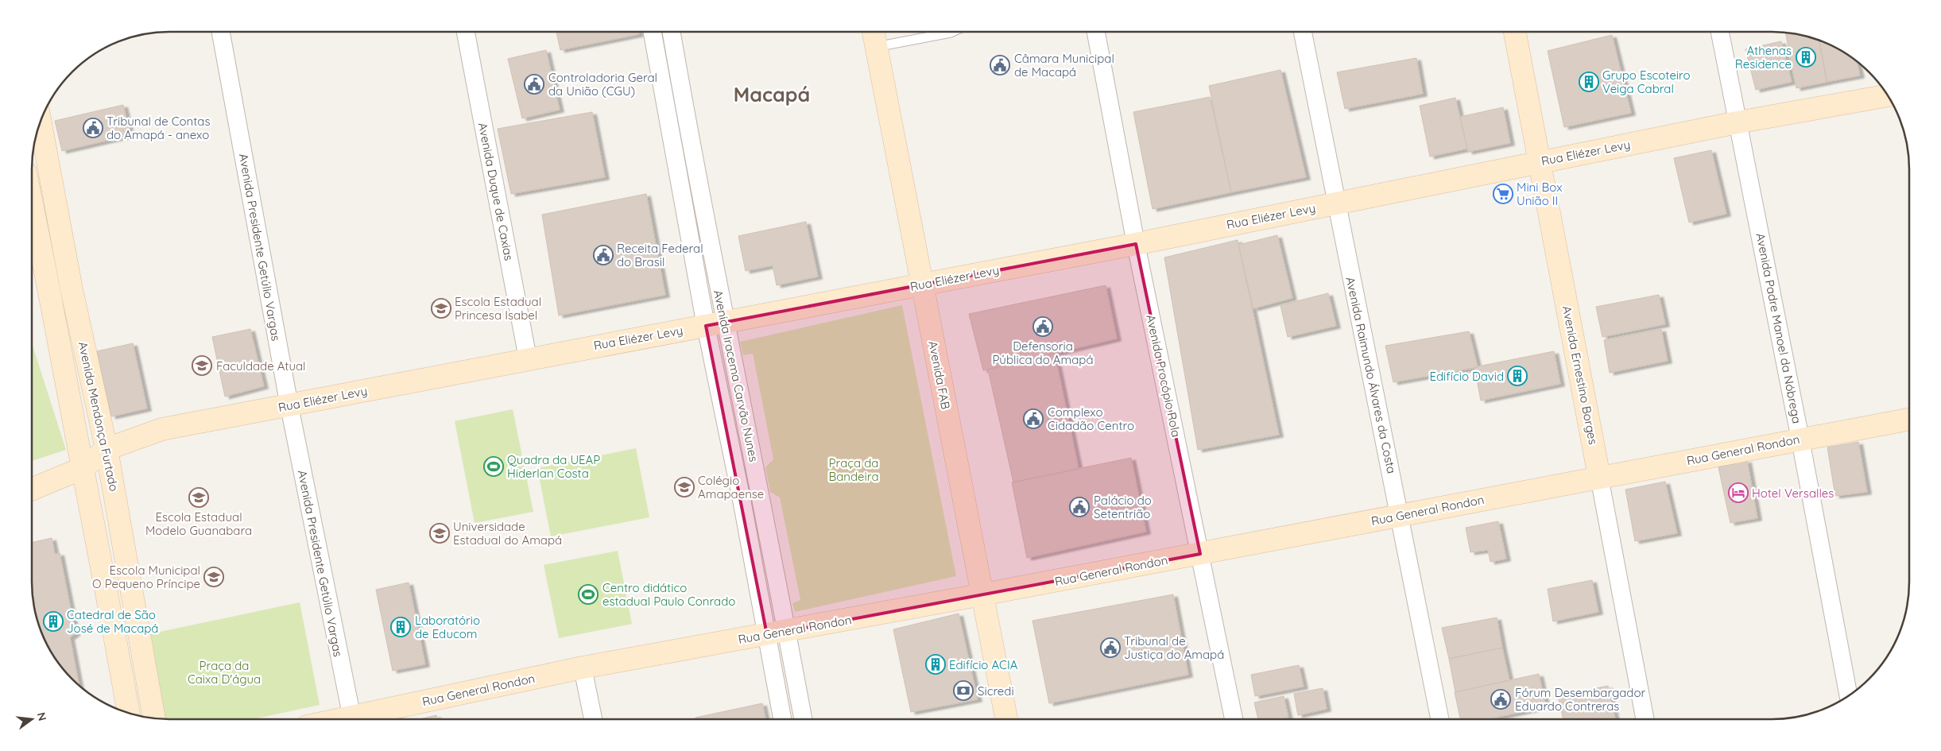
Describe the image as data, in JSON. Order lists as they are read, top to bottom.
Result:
{
  "streets": {
    "street": [
      "Rua Eliézer Levy",
      "Avenida Duque de Caxias",
      "Avenida Presidente Getúlio Vargas",
      "Avenida Padre Manoel da Nóbrega",
      "Avenida FAB",
      "Avenida Raimundo Álvares da Costa",
      "Avenida Ernestino Borges",
      "Avenida Iracema Carvão Nunes",
      "Avenida Procópio Rola",
      "Avenida Mendonça Furtado",
      "Rua General Rondon"
    ]
  },
  "crossings": [
    ["Rua Eliézer Levy", "Avenida Duque de Caxias"],
    ["Rua Eliézer Levy", "Avenida Presidente Getúlio Vargas"],
    ["Rua Eliézer Levy", "Avenida Padre Manoel da Nóbrega"],
    ["Rua Eliézer Levy", "Avenida FAB"],
    ["Rua Eliézer Levy", "Avenida Raimundo Álvares da Costa"],
    ["Rua Eliézer Levy", "Avenida Ernestino Borges"],
    ["Rua Eliézer Levy", "Avenida Iracema Carvão Nunes"],
    ["Rua Eliézer Levy", "Avenida Procópio Rola"],
    ["Rua Eliézer Levy", "Avenida Mendonça Furtado"],
    ["Avenida Padre Manoel da Nóbrega", "Rua General Rondon"],
    ["Avenida FAB", "Rua General Rondon"],
    ["Avenida Raimundo Álvares da Costa", "Rua General Rondon"],
    ["Avenida Ernestino Borges", "Rua General Rondon"],
    ["Avenida Iracema Carvão Nunes", "Rua General Rondon"],
    ["Avenida Procópio Rola", "Rua General Rondon"]
  ],
  "districts": ["Macapá"],
  "parks": ["Praça da Bandeira", "Praça da Caixa D'água"],
  "places": {
    "building": [
      "Athenas Residence",
      "Grupo Escoteiro Veiga Cabral",
      "Edifício David",
      "Catedral de São José de Macapá",
      "Laboratório de Educom",
      "Edifício ACIA"
    ],
    "public building": [
      "Câmara Municipal de Macapá",
      "Controladoria Geral da União (CGU)",
      "Tribunal de Contas do Amapá - anexo",
      "Receita Federal do Brasil",
      "Defensoria Pública do Amapá",
      "Complexo Cidadão Centro",
      "Palácio do Setentrião",
      "Tribunal de Justiça do Amapá",
      "Fórum Desembargador Eduardo Contreras"
    ],
    "supermarket": ["Mini Box União II"],
    "school or university": [
      "Escola Estadual Princesa Isabel",
      "Faculdade Atual",
      "Colégio Amapaense",
      "Escola Estadual Modelo Guanabara",
      "Universidade Estadual do Amapá",
      "Escola Municipal O Pequeno Príncipe"
    ],
    "sports": ["Quadra da UEAP Hiderlan Costa", "Centro didático estadual Paulo Conrado"],
    "hotel": ["Hotel Versalles"],
    "bank": ["Sicredi"]
  },
  "north": "right"
}
